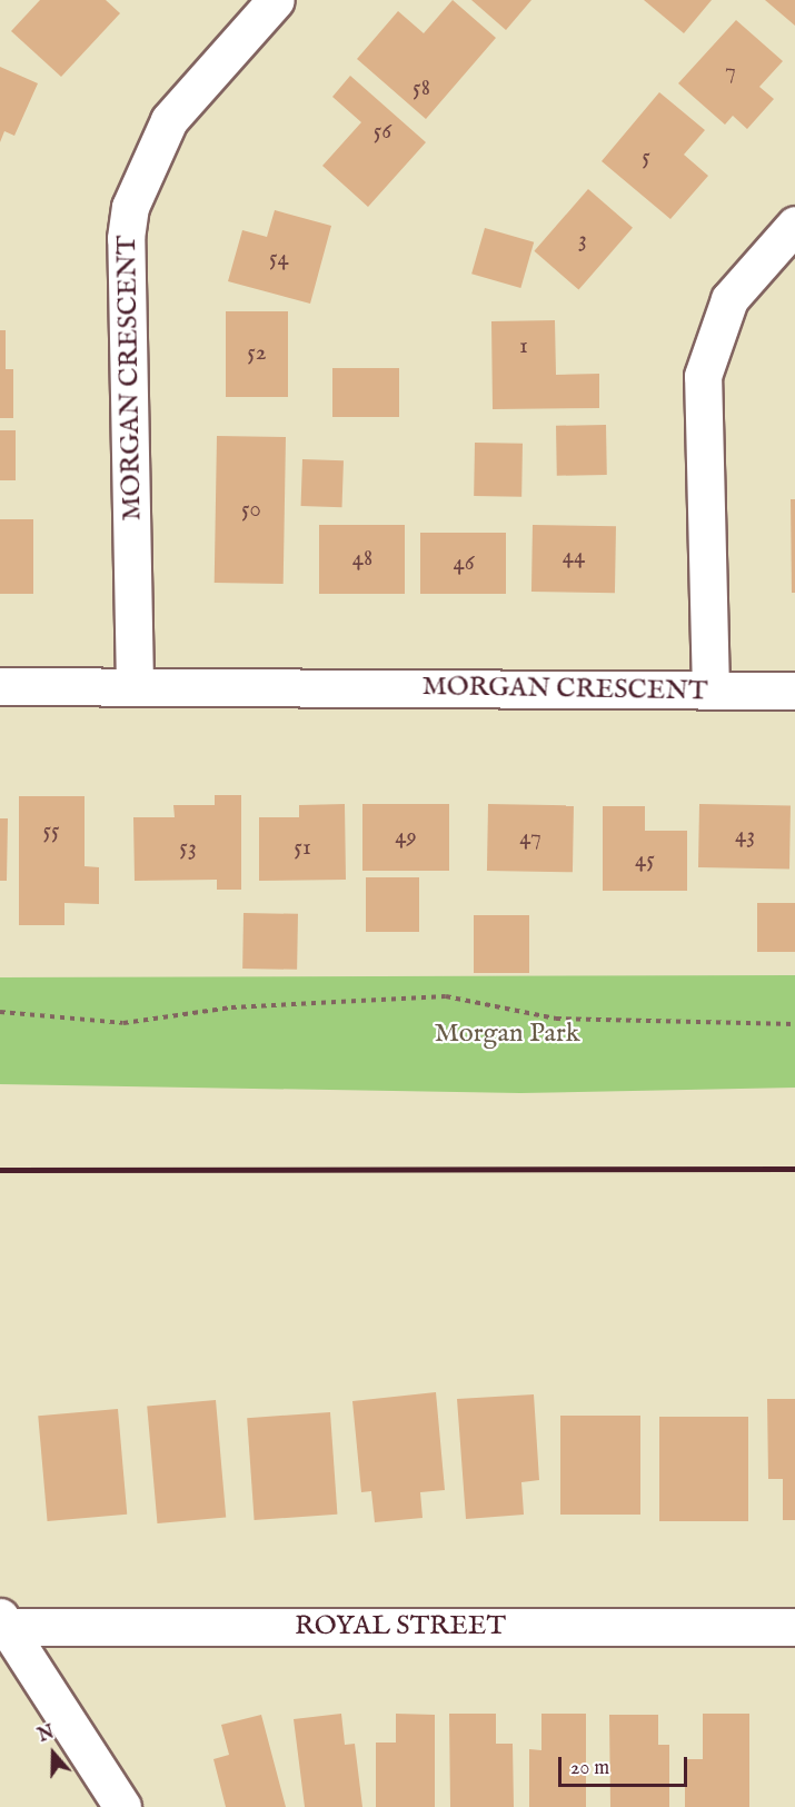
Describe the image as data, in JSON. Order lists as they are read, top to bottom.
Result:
{
  "streets": {
    "street": ["MORGAN CRESCENT", "ROYAL STREET"]
  },
  "parks": ["Morgan Park"],
  "house_numbers": [
    "7",
    "58",
    "56",
    "5",
    "3",
    "54",
    "1",
    "52",
    "50",
    "44",
    "48",
    "46",
    "55",
    "43",
    "49",
    "47",
    "53",
    "51",
    "45"
  ],
  "scale_bar": "20 m",
  "north": "top"
}
